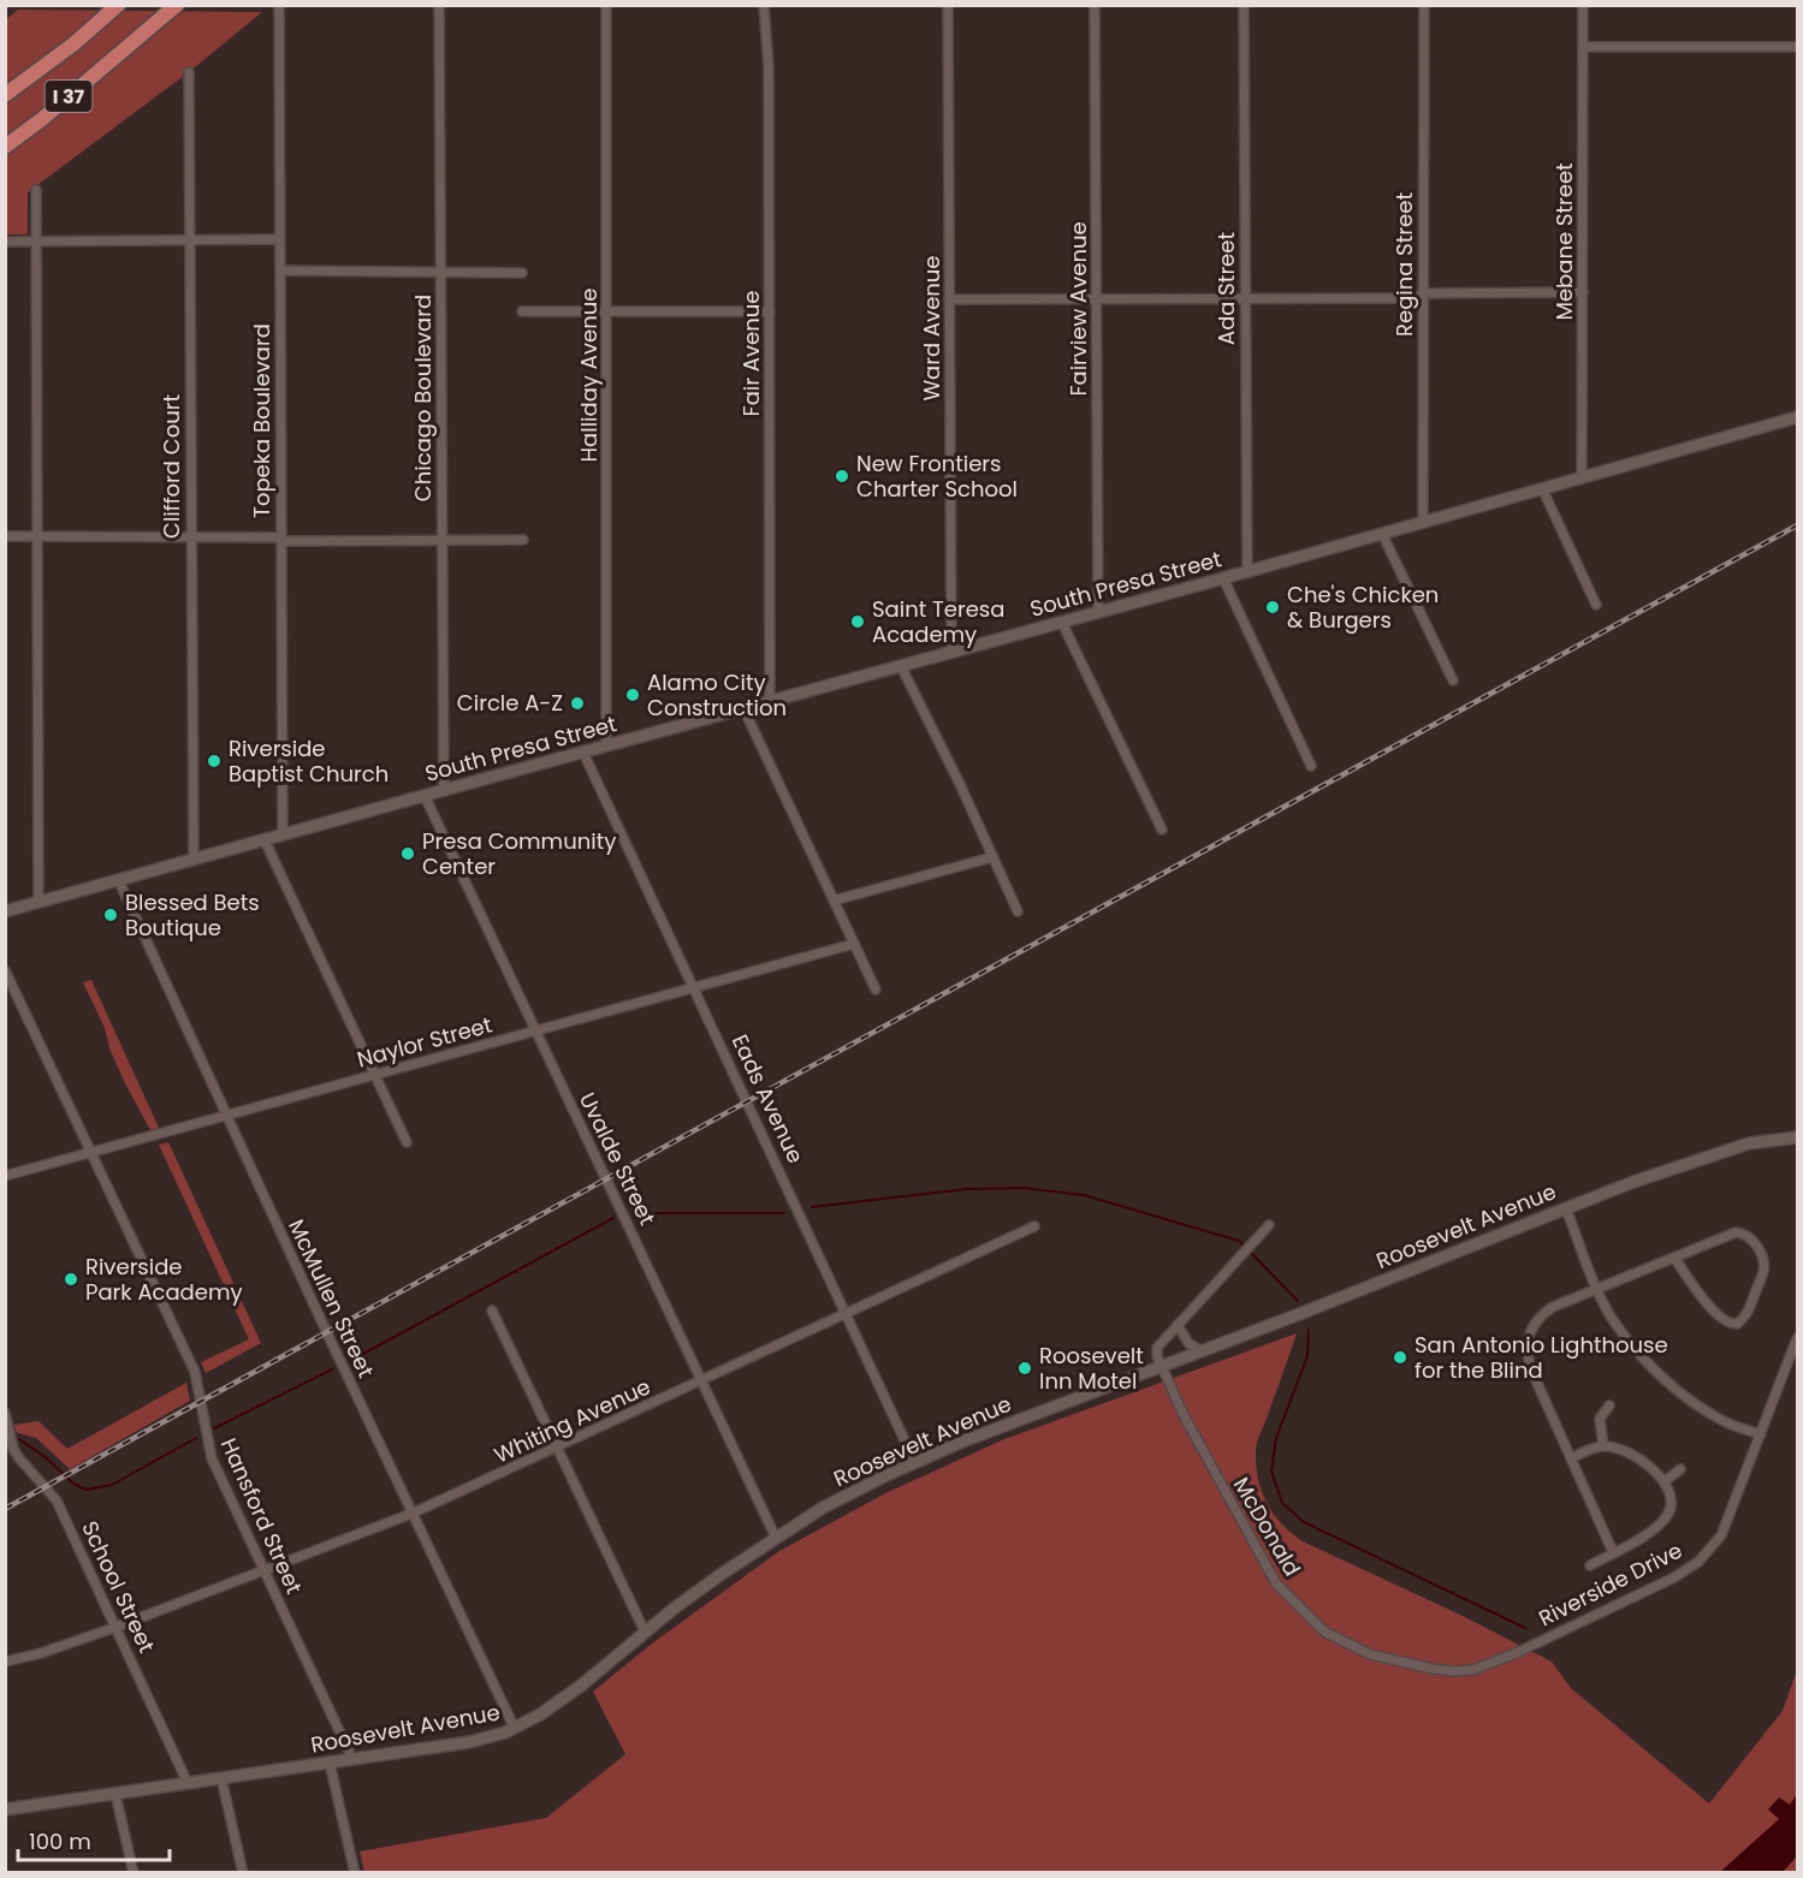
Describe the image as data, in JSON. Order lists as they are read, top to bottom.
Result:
{
  "streets": {
    "highway": ["I 37"],
    "main road": ["South Presa Street", "Roosevelt Avenue"],
    "street": [
      "Mebane Street",
      "Regina Street",
      "Ada Street",
      "Fairview Avenue",
      "Ward Avenue",
      "Fair Avenue",
      "Halliday Avenue",
      "Chicago Boulevard",
      "Topeka Boulevard",
      "Clifford Court",
      "Naylor Street",
      "Eads Avenue",
      "Uvalde Street",
      "McMullen Street",
      "Whiting Avenue",
      "Hansford Street",
      "McDonald",
      "Riverside Drive",
      "School Street"
    ]
  },
  "crossings": [
    ["Mebane Street", "South Presa Street"],
    ["Regina Street", "South Presa Street"],
    ["Ada Street", "South Presa Street"],
    ["Fairview Avenue", "South Presa Street"],
    ["Ward Avenue", "South Presa Street"],
    ["Fair Avenue", "South Presa Street"],
    ["Halliday Avenue", "South Presa Street"],
    ["Chicago Boulevard", "South Presa Street"],
    ["Topeka Boulevard", "South Presa Street"],
    ["Clifford Court", "South Presa Street"],
    ["South Presa Street", "Eads Avenue"],
    ["South Presa Street", "Uvalde Street"],
    ["South Presa Street", "McMullen Street"],
    ["Naylor Street", "Eads Avenue"],
    ["Naylor Street", "Uvalde Street"],
    ["Naylor Street", "McMullen Street"],
    ["Naylor Street", "Hansford Street"],
    ["Eads Avenue", "Roosevelt Avenue"],
    ["Eads Avenue", "Whiting Avenue"],
    ["Uvalde Street", "Roosevelt Avenue"],
    ["Uvalde Street", "Whiting Avenue"],
    ["Roosevelt Avenue", "McMullen Street"],
    ["Roosevelt Avenue", "Hansford Street"],
    ["Roosevelt Avenue", "McDonald"],
    ["Roosevelt Avenue", "School Street"],
    ["McMullen Street", "Whiting Avenue"],
    ["Whiting Avenue", "Hansford Street"],
    ["Whiting Avenue", "School Street"],
    ["McDonald", "Riverside Drive"]
  ],
  "places": [
    "New Frontiers Charter School",
    "Che's Chicken & Burgers",
    "Saint Teresa Academy",
    "Alamo City Construction",
    "Circle A-Z",
    "Riverside Baptist Church",
    "Presa Community Center",
    "Blessed Bets Boutique",
    "Riverside Park Academy",
    "San Antonio Lighthouse for the Blind",
    "Roosevelt Inn Motel"
  ],
  "scale_bar": "100 m"
}
